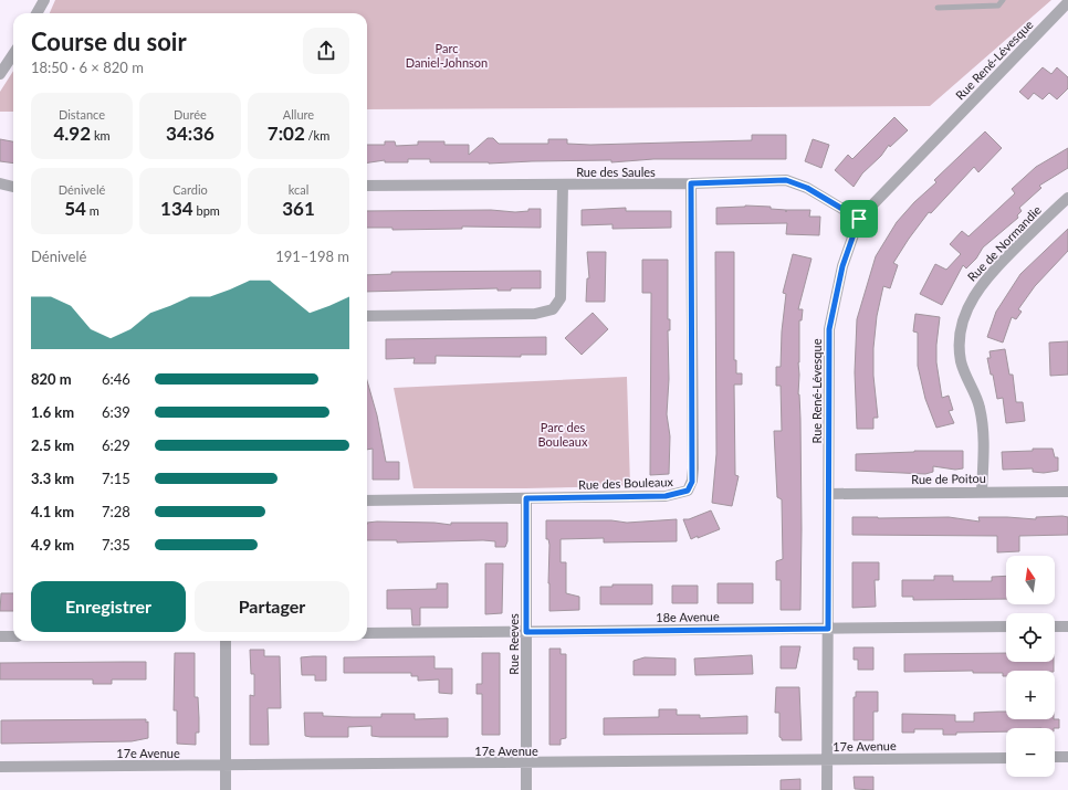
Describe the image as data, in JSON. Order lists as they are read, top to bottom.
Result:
{
  "streets": {
    "street": [
      "Rue René-Lévesque",
      "Rue des Saules",
      "Rue de Normandie",
      "Rue de Poitou",
      "Rue des Bouleaux",
      "18e Avenue",
      "Rue Reeves",
      "17e Avenue"
    ]
  },
  "crossings": [
    ["Rue René-Lévesque", "Rue des Saules"],
    ["Rue René-Lévesque", "Rue de Poitou"],
    ["Rue René-Lévesque", "18e Avenue"],
    ["Rue René-Lévesque", "17e Avenue"],
    ["Rue des Saules", "Rue des Bouleaux"],
    ["Rue de Normandie", "Rue de Poitou"],
    ["Rue des Bouleaux", "Rue Reeves"],
    ["18e Avenue", "Rue Reeves"],
    ["Rue Reeves", "17e Avenue"]
  ],
  "parks": ["Parc Daniel-Johnson", "Parc des Bouleaux"],
  "north": "top",
  "page": {
    "heading": ["Course du soir", "18:50 · 6 × 820 m"],
    "stats": [
      ["Distance", "4.92 km"],
      ["Durée", "34:36"],
      ["Allure", "7:02 /km"],
      ["Dénivelé", "54 m"],
      ["Cardio", "134 bpm"],
      ["kcal", "361"]
    ],
    "chart": ["Dénivelé", "191–198 m"],
    "list": [
      {
        "name": "820 m",
        "note": "6:46"
      },
      {
        "name": "1.6 km",
        "note": "6:39"
      },
      {
        "name": "2.5 km",
        "note": "6:29"
      },
      {
        "name": "3.3 km",
        "note": "7:15"
      },
      {
        "name": "4.1 km",
        "note": "7:28"
      },
      {
        "name": "4.9 km",
        "note": "7:35"
      }
    ],
    "map_buttons": ["+", "−"],
    "buttons": ["Enregistrer", "Partager"]
  }
}
